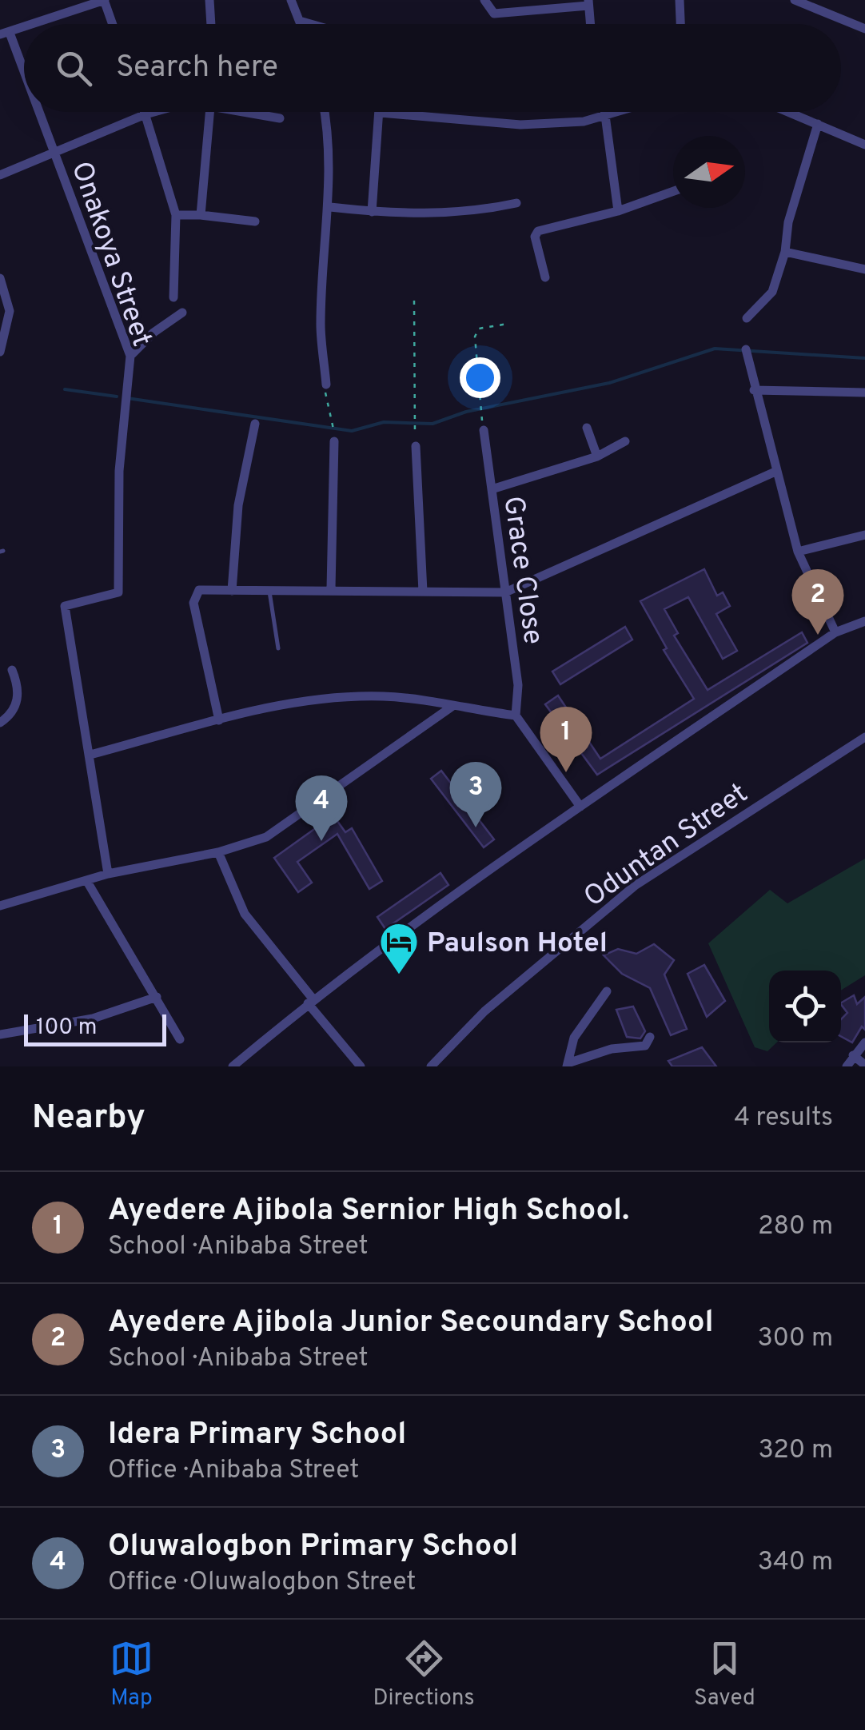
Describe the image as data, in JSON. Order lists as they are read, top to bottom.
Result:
{
  "streets": {
    "street": ["Onakoya Street", "Grace Close", "Oduntan Street"]
  },
  "places": {
    "hotel": ["Paulson Hotel"]
  },
  "scale_bar": "100 m",
  "north": "right",
  "page": {
    "search": "Search here",
    "pins": [
      "2",
      "1",
      "3",
      "4"
    ],
    "scale": "100 m",
    "heading": ["Nearby", "4 results"],
    "list": [
      {
        "mark": "1",
        "name": "Ayedere Ajibola Sernior High School.",
        "note": "School · Anibaba Street",
        "value": "280 m"
      },
      {
        "mark": "2",
        "name": "Ayedere Ajibola Junior Secoundary School",
        "note": "School · Anibaba Street",
        "value": "300 m"
      },
      {
        "mark": "3",
        "name": "Idera Primary School",
        "note": "Office · Anibaba Street",
        "value": "320 m"
      },
      {
        "mark": "4",
        "name": "Oluwalogbon Primary School",
        "note": "Office · Oluwalogbon Street",
        "value": "340 m"
      }
    ],
    "nav": ["Map", "Directions", "Saved"]
  }
}
